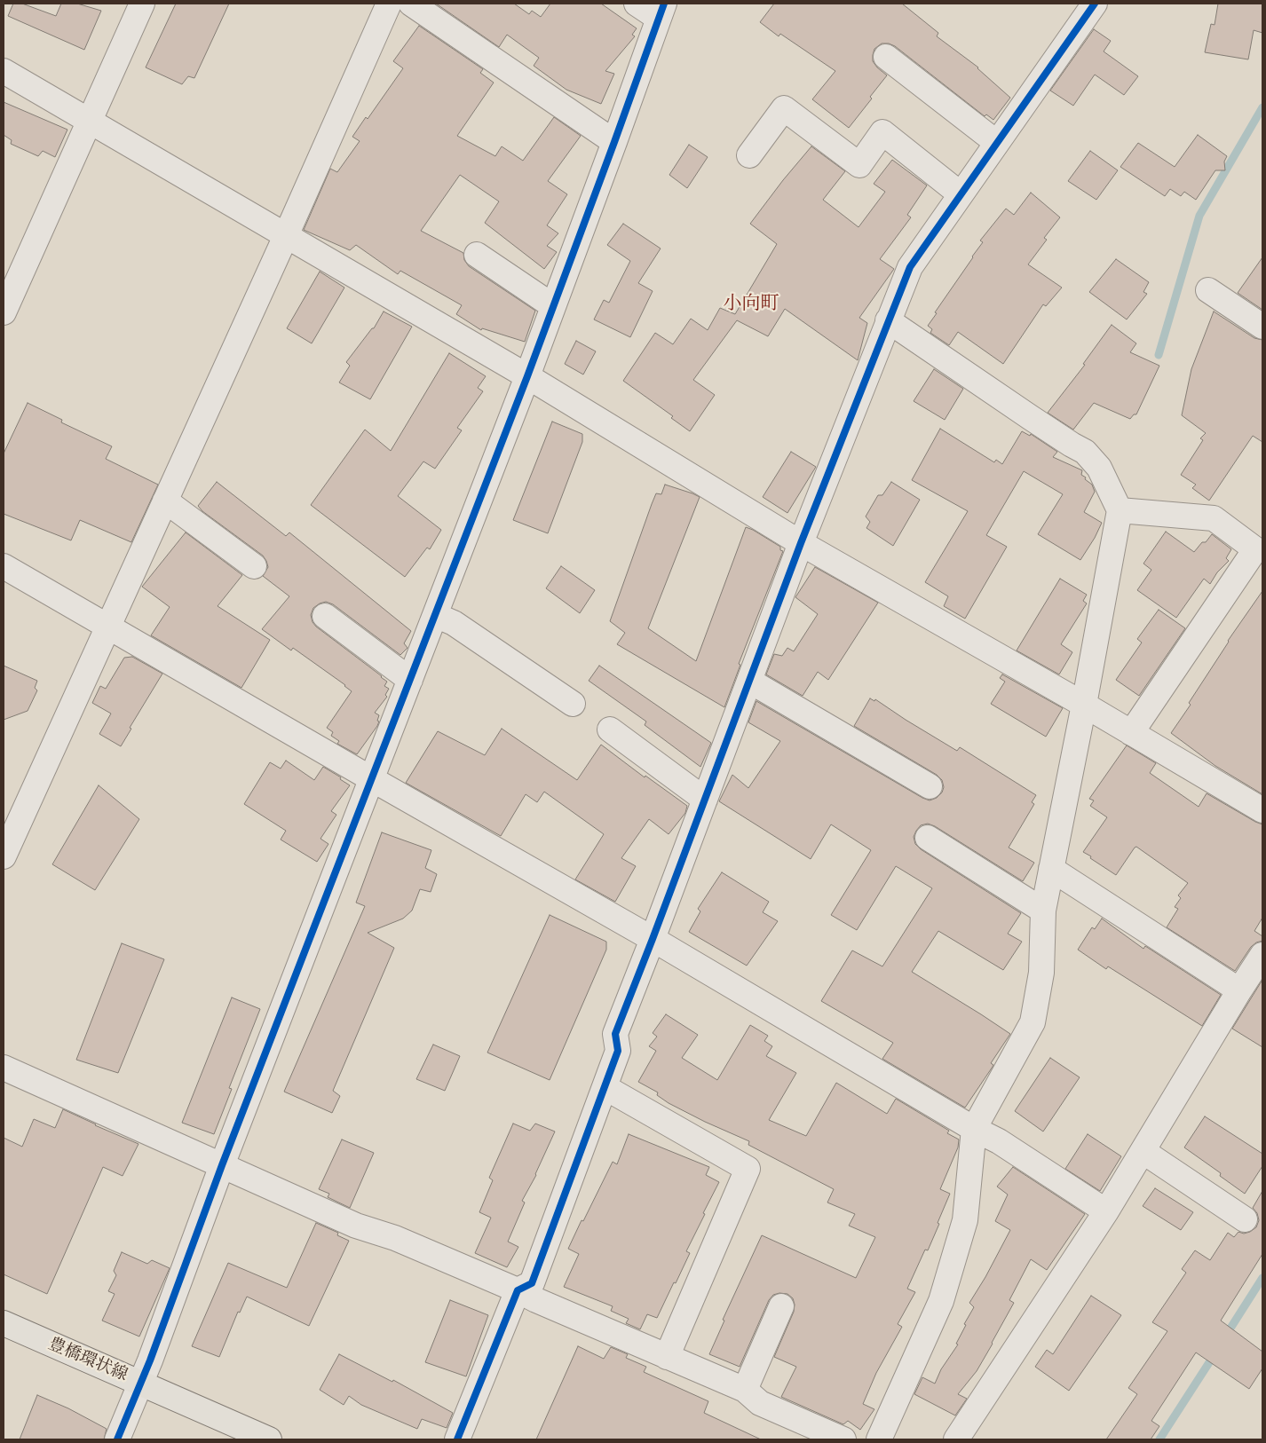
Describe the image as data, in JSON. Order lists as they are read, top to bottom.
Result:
{
  "streets": {
    "main road": ["豊橋環状線"]
  },
  "districts": ["小向町"]
}
